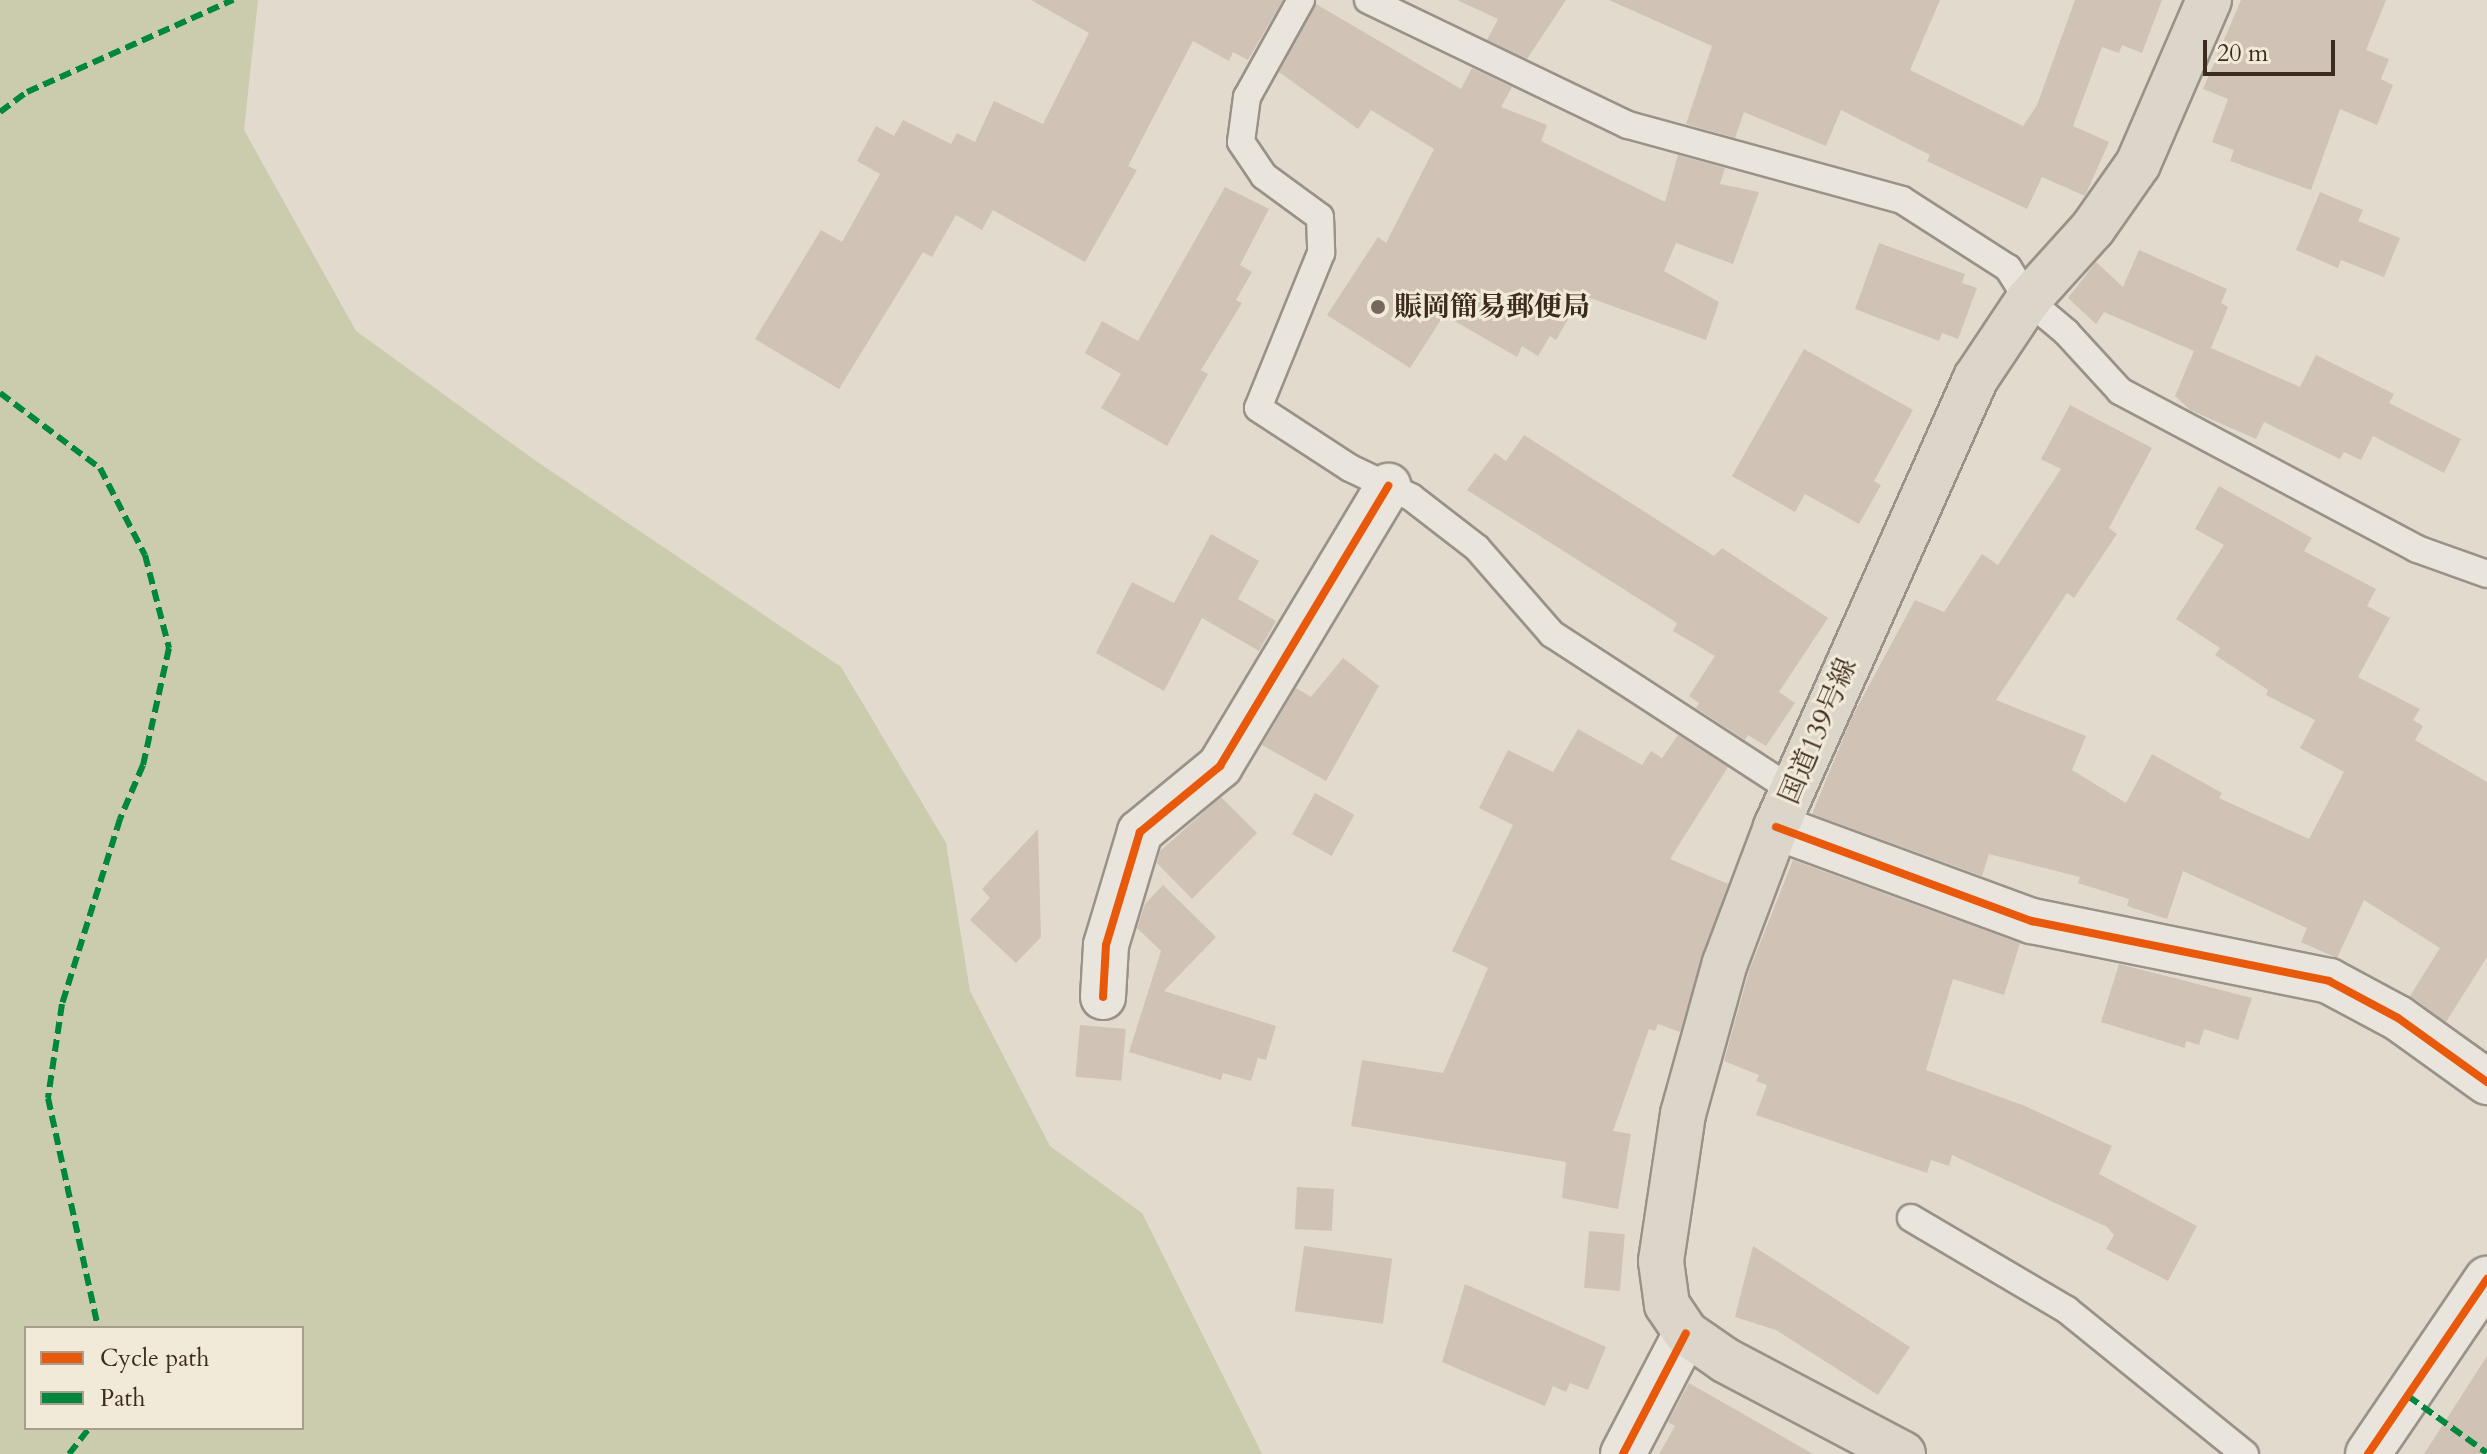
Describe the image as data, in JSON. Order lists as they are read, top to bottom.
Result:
{
  "streets": {
    "highway": ["国道139号線"]
  },
  "places": ["賑岡簡易郵便局"],
  "legend": ["Cycle path", "Path"],
  "scale_bar": "20 m"
}
